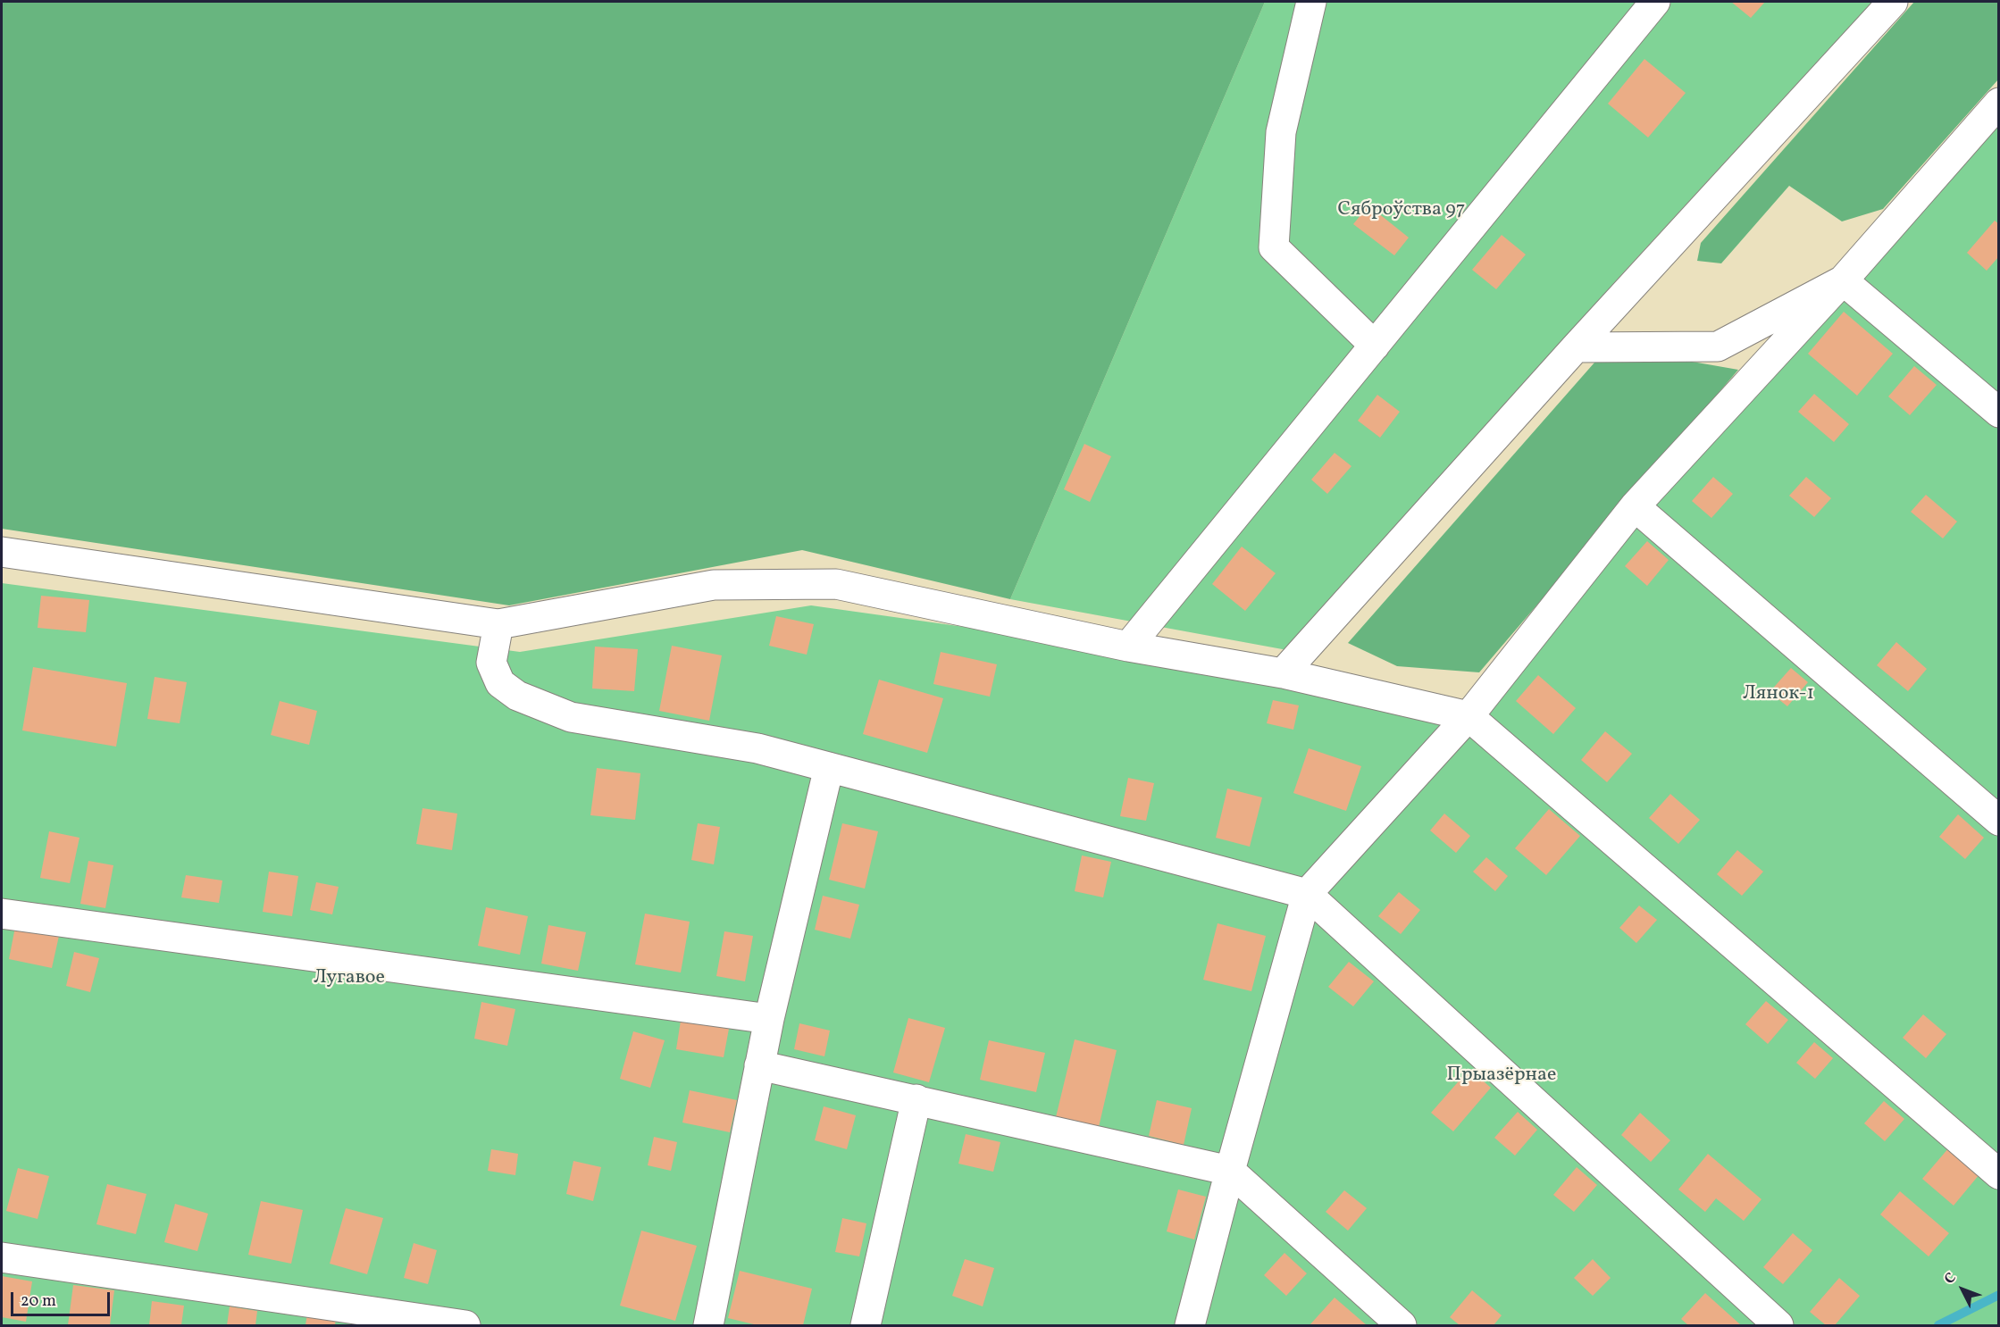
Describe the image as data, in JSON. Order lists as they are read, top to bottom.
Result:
{
  "parks": [
    "Сяброўства 97",
    "Лянок-1",
    "Лугавое",
    "Прыазёрнае"
  ],
  "scale_bar": "20 m",
  "north": "top left"
}
